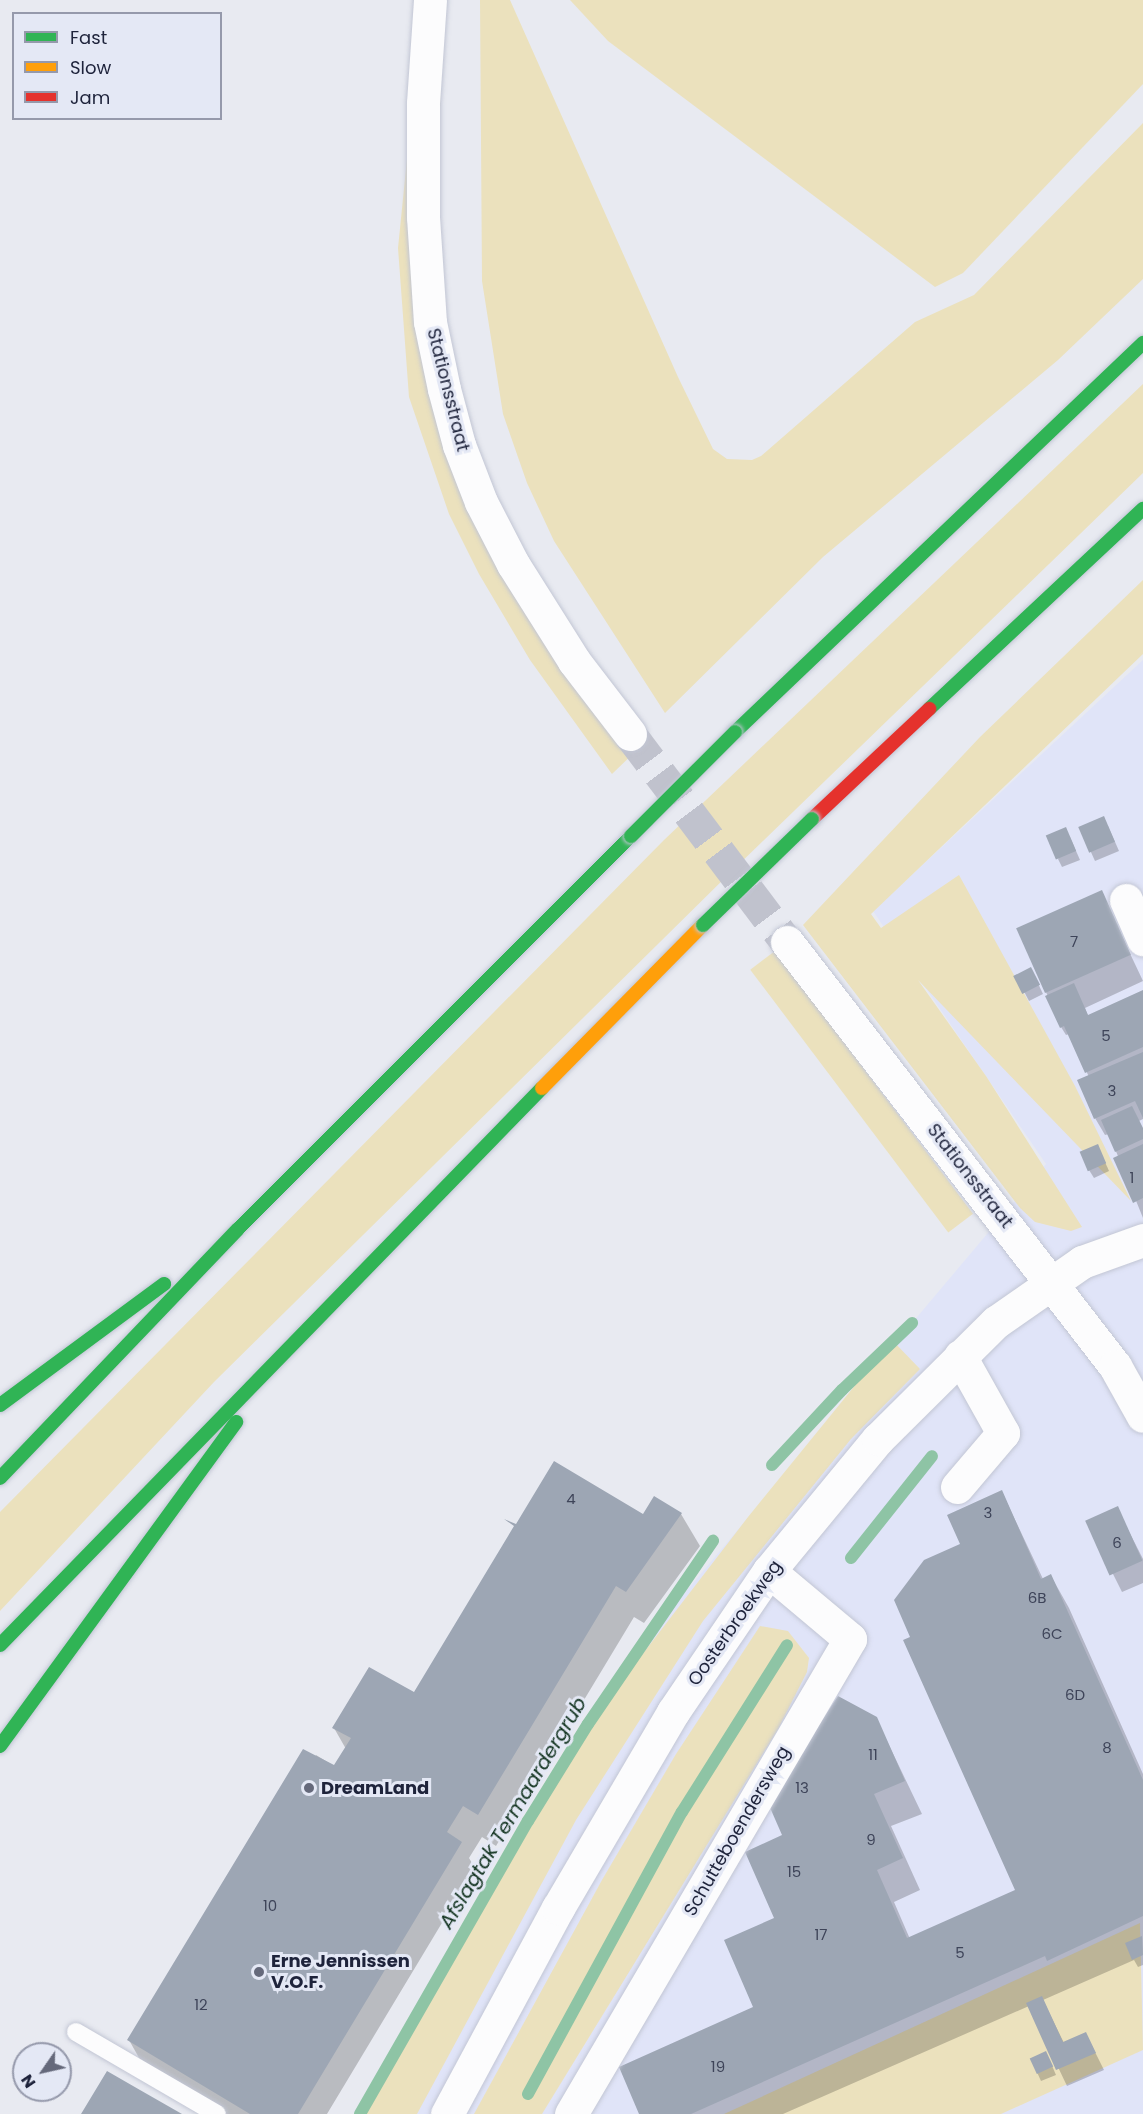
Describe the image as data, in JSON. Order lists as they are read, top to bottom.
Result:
{
  "streets": {
    "street": ["Stationsstraat", "Oosterbroekweg", "Schutteboendersweg"]
  },
  "crossings": [
    ["Stationsstraat", "Oosterbroekweg"],
    ["Oosterbroekweg", "Schutteboendersweg"]
  ],
  "water": ["Afslagtak Termaardergrub"],
  "places": ["DreamLand", "Erne Jennissen V.O.F."],
  "house_numbers": [
    "7",
    "5",
    "3",
    "1",
    "4",
    "3",
    "6",
    "6B",
    "6C",
    "6D",
    "8",
    "11",
    "13",
    "9",
    "15",
    "10",
    "17",
    "5",
    "12",
    "19"
  ],
  "legend": ["Fast", "Slow", "Jam"],
  "north": "bottom left"
}
